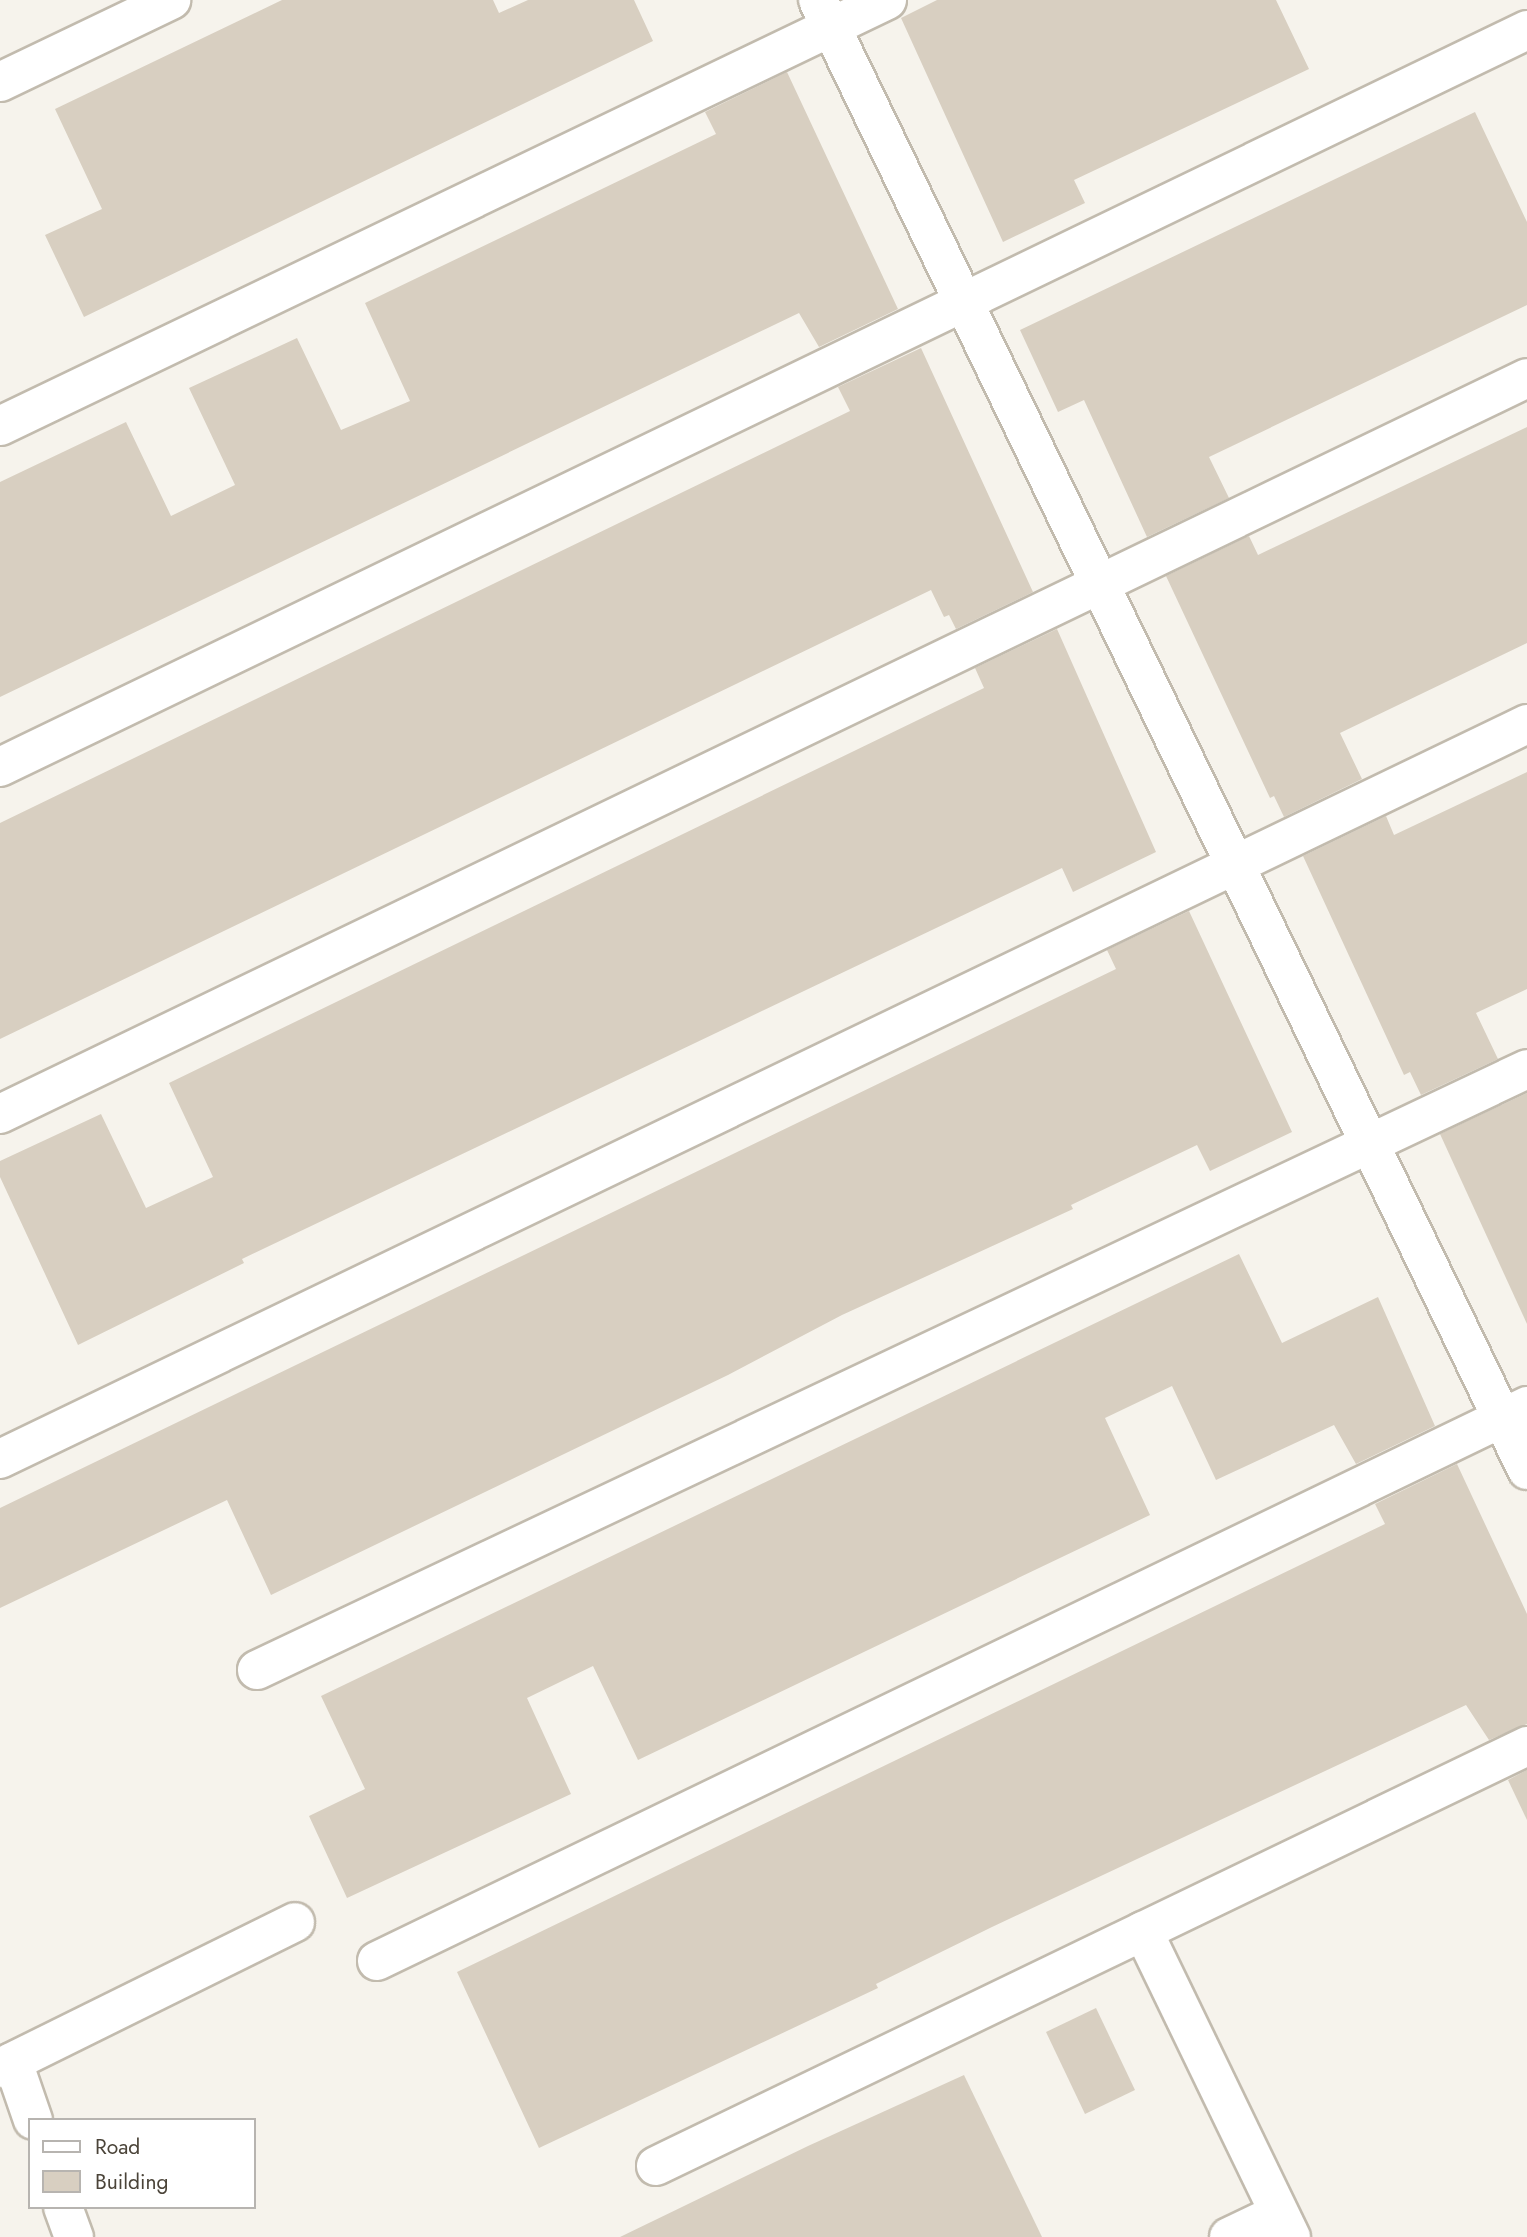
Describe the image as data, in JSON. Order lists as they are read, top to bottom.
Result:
{
  "legend": ["Road", "Building"]
}
